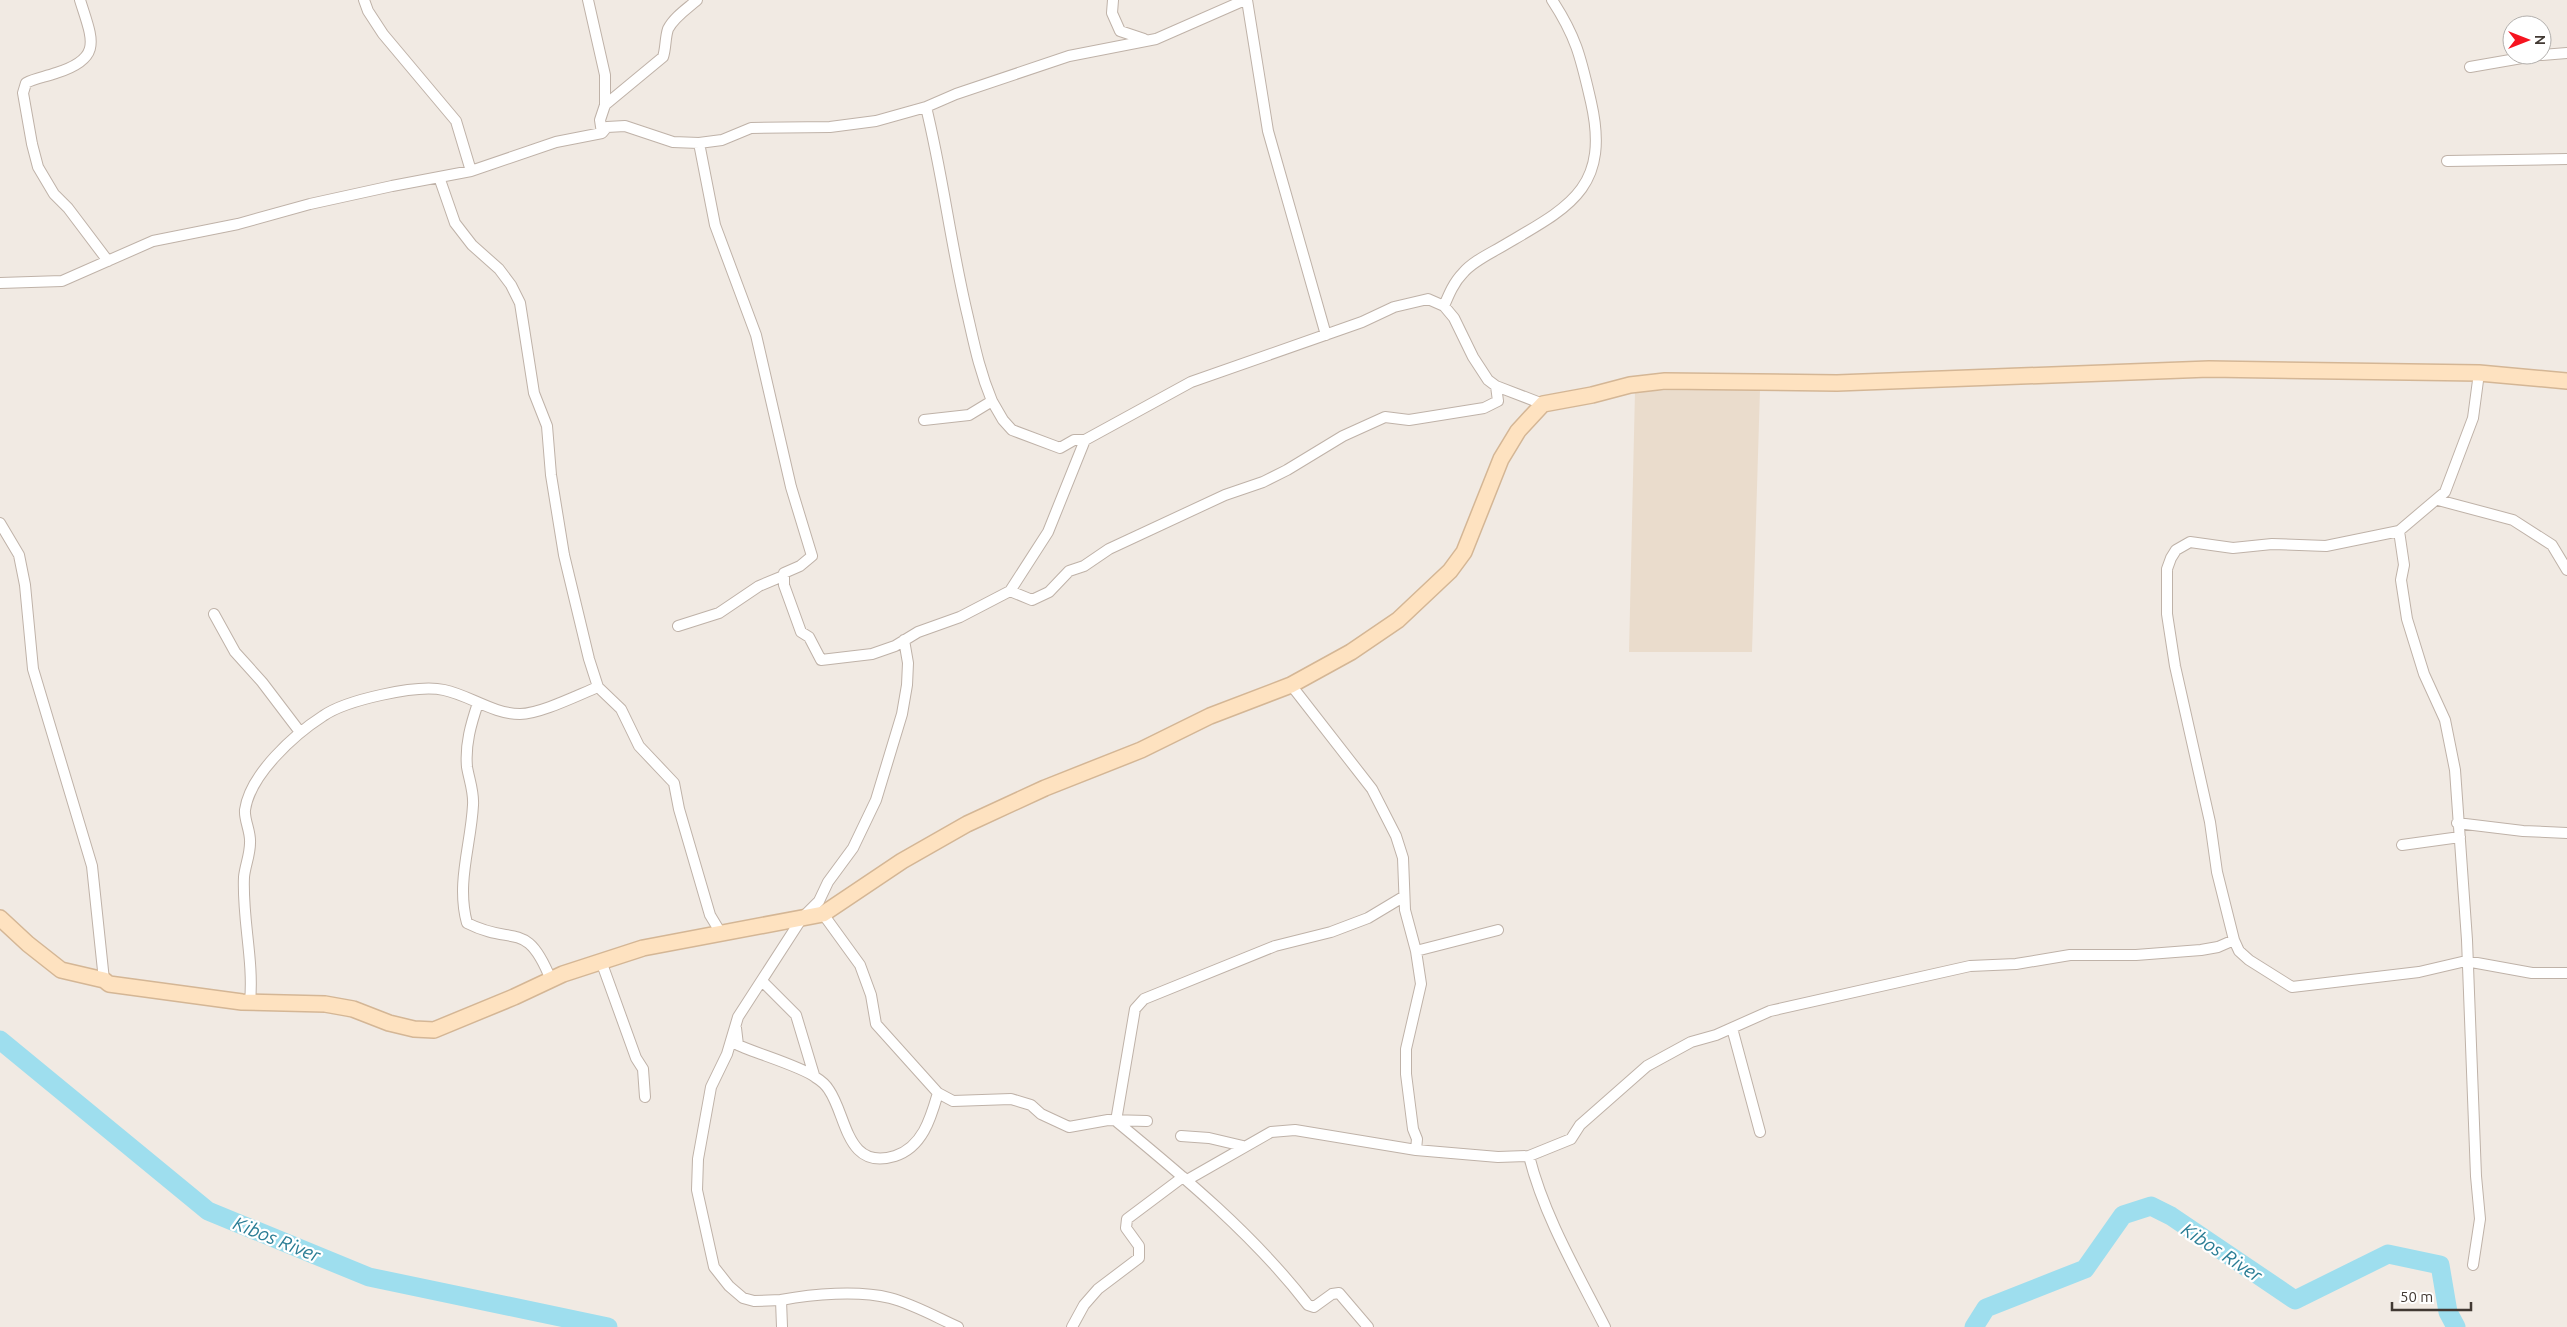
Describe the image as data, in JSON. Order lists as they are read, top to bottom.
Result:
{
  "water": ["Kibos River"],
  "scale_bar": "50 m",
  "north": "right"
}
